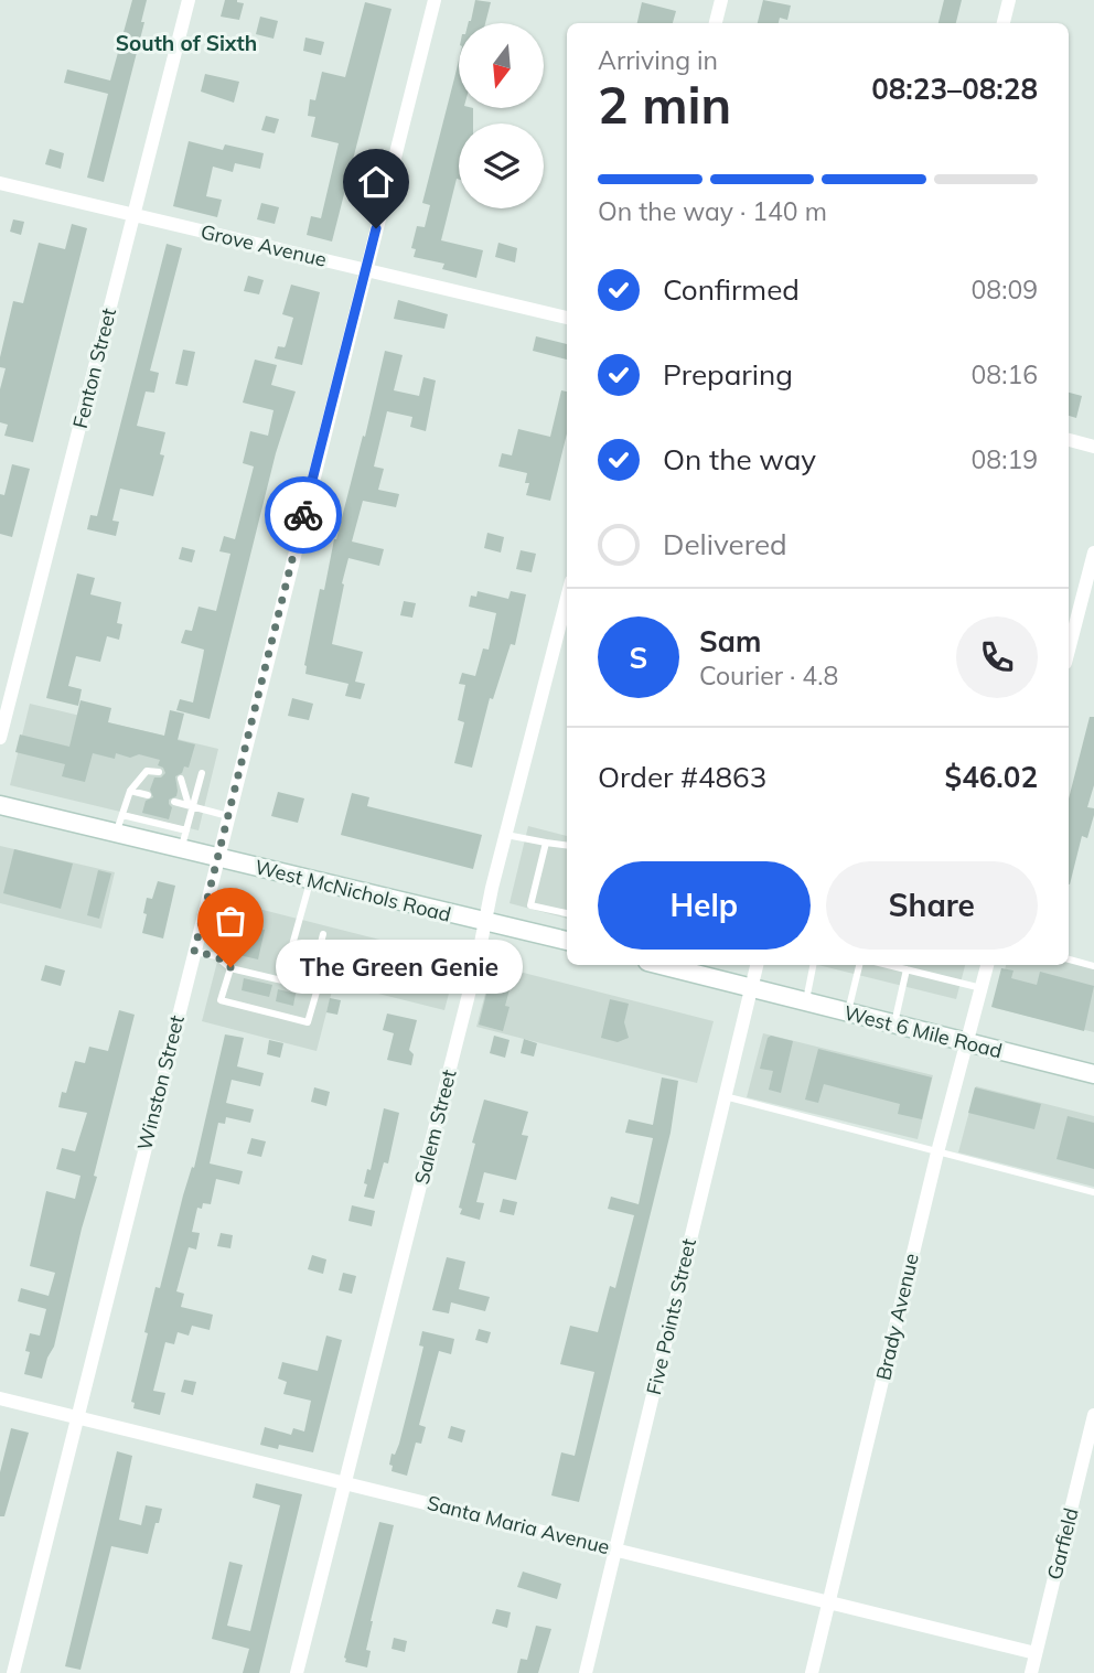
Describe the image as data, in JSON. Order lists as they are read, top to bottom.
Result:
{
  "streets": {
    "main road": ["West McNichols Road", "West 6 Mile Road"],
    "street": [
      "Grove Avenue",
      "Fenton Street",
      "Winston Street",
      "Salem Street",
      "Five Points Street",
      "Brady Avenue",
      "Santa Maria Avenue",
      "Garfield"
    ]
  },
  "crossings": [
    ["Grove Avenue", "Fenton Street"],
    ["Grove Avenue", "Winston Street"],
    ["West McNichols Road", "Winston Street"],
    ["West McNichols Road", "Salem Street"],
    ["West 6 Mile Road", "Five Points Street"],
    ["West 6 Mile Road", "Brady Avenue"],
    ["Winston Street", "Santa Maria Avenue"],
    ["Salem Street", "Santa Maria Avenue"],
    ["Five Points Street", "Santa Maria Avenue"],
    ["Brady Avenue", "Santa Maria Avenue"],
    ["Santa Maria Avenue", "Garfield"]
  ],
  "districts": ["South of Sixth"],
  "places": ["The Green Genie"],
  "north": "bottom",
  "page": {
    "heading": ["2 min", "Arriving in", "08:23–08:28"],
    "panel": [
      "Sam",
      "Courier · 4.8",
      "Order #4863",
      "$46.02"
    ],
    "bar": "On the way · 140 m",
    "list": [
      ["Confirmed", "08:09"],
      ["Preparing", "08:16"],
      ["On the way", "08:19"],
      "Delivered"
    ],
    "round": "S",
    "buttons": ["Help", "Share"],
    "bubble": "The Green Genie"
  }
}
